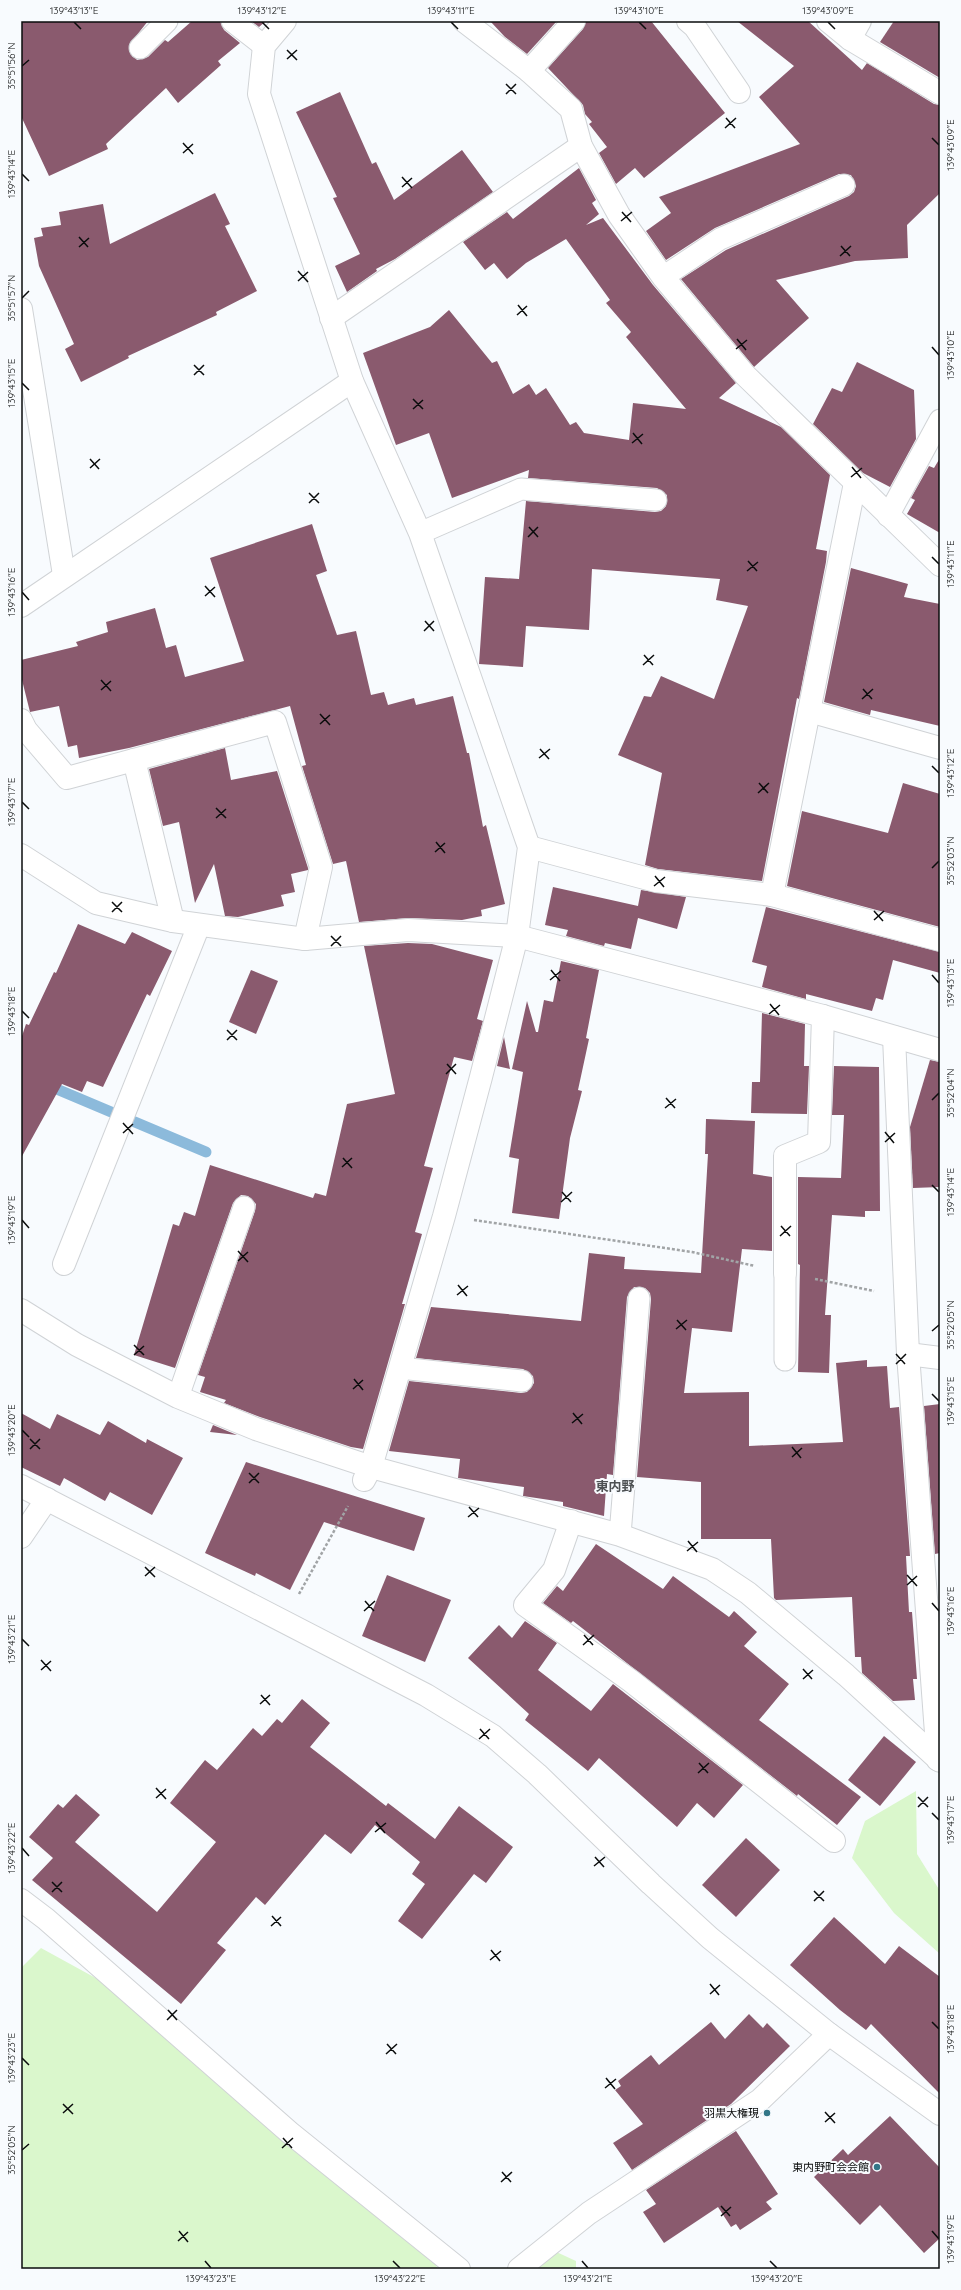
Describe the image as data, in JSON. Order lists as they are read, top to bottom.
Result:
{
  "districts": ["東内野"],
  "places": ["羽黒大権現", "東内野町会会館"],
  "coordinates": [
    "139°43'13\"E",
    "139°43'12\"E",
    "139°43'11\"E",
    "139°43'10\"E",
    "139°43'09\"E",
    "35°51'56\"N",
    "139°43'14\"E",
    "35°51'57\"N",
    "139°43'15\"E",
    "139°43'16\"E",
    "139°43'17\"E",
    "35°52'03\"N",
    "139°43'18\"E",
    "35°52'04\"N",
    "139°43'19\"E",
    "35°52'05\"N",
    "139°43'20\"E",
    "139°43'21\"E",
    "139°43'22\"E",
    "139°43'23\"E"
  ]
}
